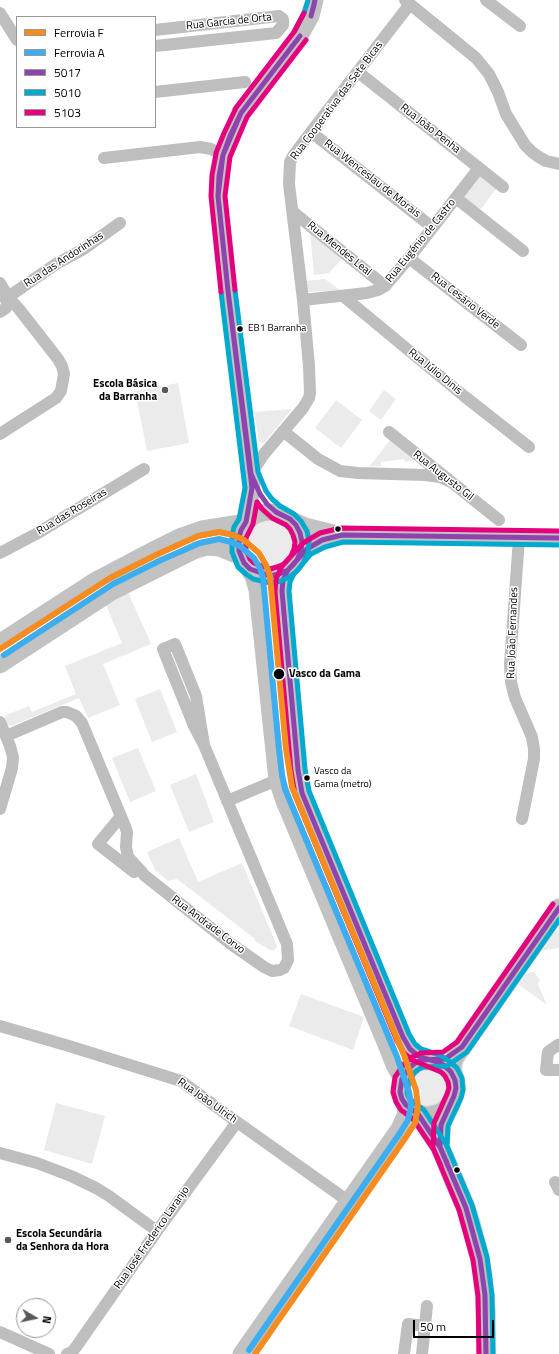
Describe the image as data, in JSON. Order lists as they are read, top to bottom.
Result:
{
  "streets": {
    "street": [
      "Rua Garcia de Orta",
      "Rua Cooperativa das Sete Bicas",
      "Rua João Penha",
      "Rua Wenceslau de Morais",
      "Rua Eugénio de Castro",
      "Rua Mendes Leal",
      "Rua das Andorinhas",
      "Rua Cesário Verde",
      "Rua Júlio Dinis",
      "Rua Augusto Gil",
      "Rua das Roseiras",
      "Rua João Fernandes",
      "Rua Andrade Corvo",
      "Rua João Ulrich",
      "Rua José Frederico Laranjo"
    ]
  },
  "crossings": [
    ["Rua Cooperativa das Sete Bicas", "Rua João Penha"],
    ["Rua Cooperativa das Sete Bicas", "Rua Wenceslau de Morais"],
    ["Rua Cooperativa das Sete Bicas", "Rua Eugénio de Castro"],
    ["Rua Cooperativa das Sete Bicas", "Rua Mendes Leal"],
    ["Rua João Penha", "Rua Eugénio de Castro"],
    ["Rua Wenceslau de Morais", "Rua Eugénio de Castro"],
    ["Rua Eugénio de Castro", "Rua Mendes Leal"],
    ["Rua Eugénio de Castro", "Rua Cesário Verde"],
    ["Rua Eugénio de Castro", "Rua Júlio Dinis"],
    ["Rua João Ulrich", "Rua José Frederico Laranjo"]
  ],
  "places": [
    "EB1 Barranha",
    "Escola Básica da Barranha",
    "Vasco da Gama",
    "Vasco da Gama (metro)",
    "Escola Secundária da Senhora da Hora"
  ],
  "lines": [
    "transit line 5017",
    "transit line 5010",
    "transit line 5103",
    "rail line F",
    "rail line A"
  ],
  "legend": [
    "Ferrovia F",
    "Ferrovia A",
    "5017",
    "5010",
    "5103"
  ],
  "scale_bar": "50 m",
  "north": "right"
}
